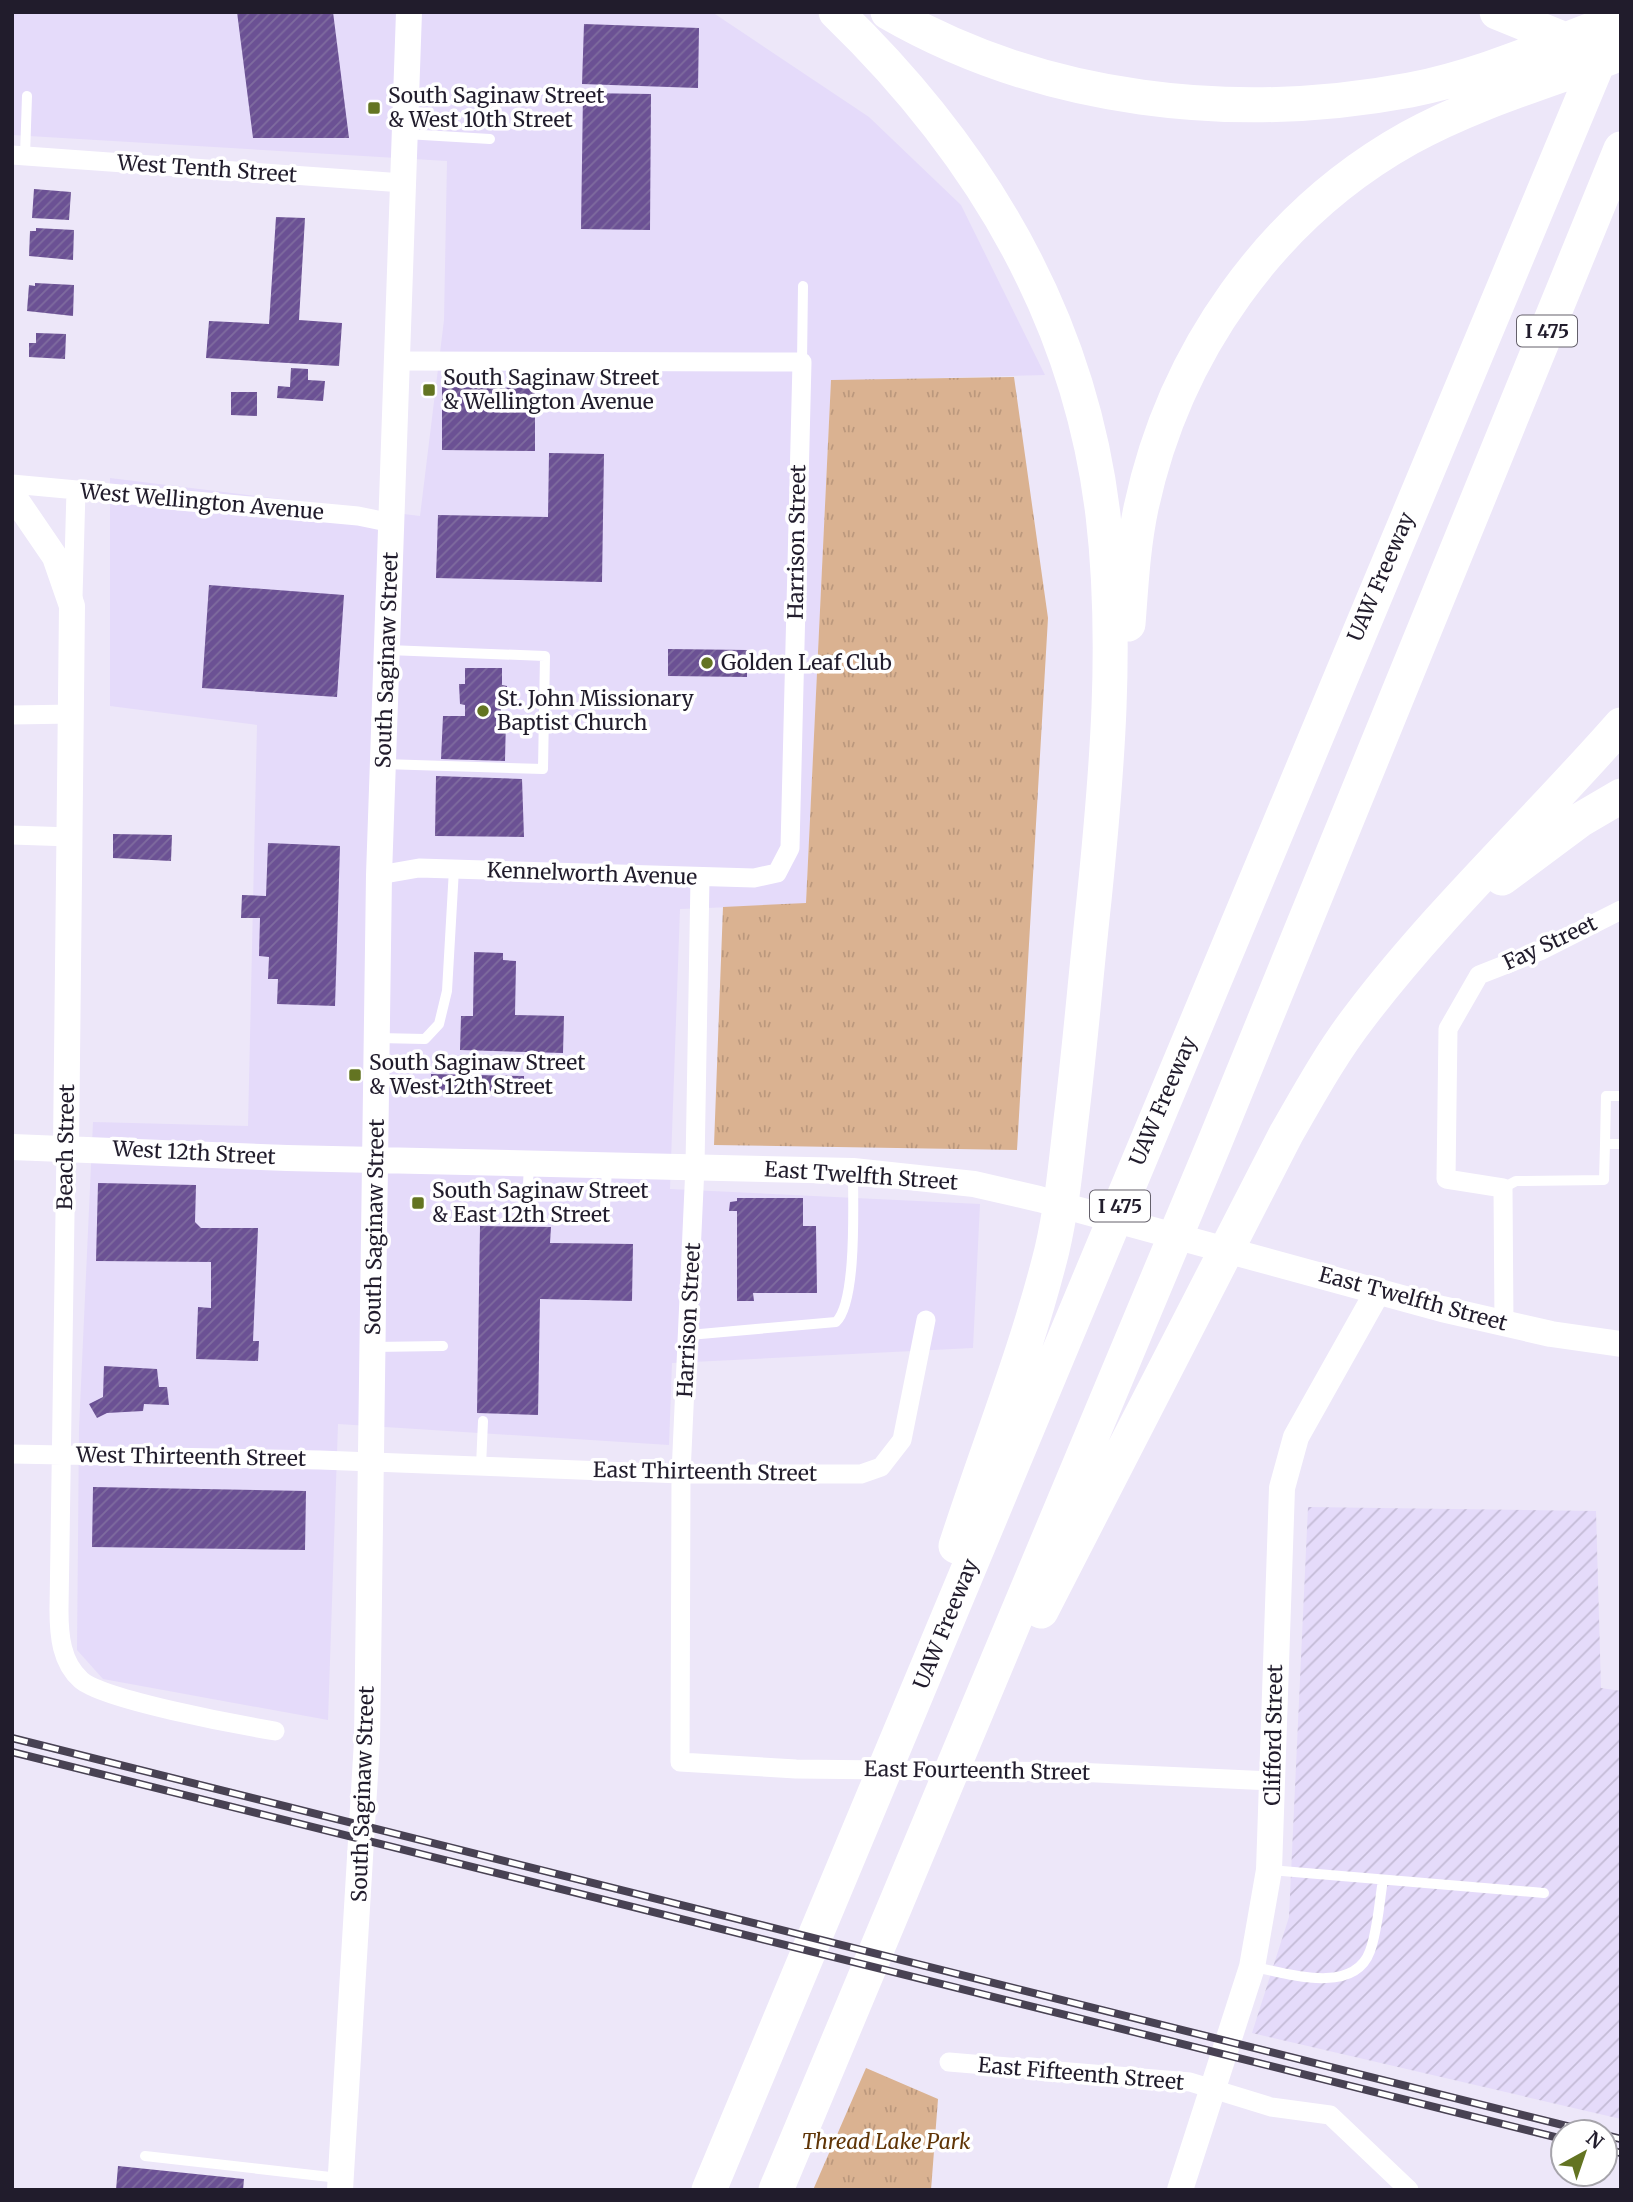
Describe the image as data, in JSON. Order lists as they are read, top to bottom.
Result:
{
  "streets": {
    "highway": ["I 475", "UAW Freeway"],
    "street": [
      "West Tenth Street",
      "West Wellington Avenue",
      "Harrison Street",
      "South Saginaw Street",
      "Kennelworth Avenue",
      "Fay Street",
      "Beach Street",
      "West 12th Street",
      "East Twelfth Street",
      "West Thirteenth Street",
      "East Thirteenth Street",
      "Clifford Street",
      "East Fourteenth Street",
      "East Fifteenth Street"
    ]
  },
  "crossings": [
    ["West Tenth Street", "South Saginaw Street"],
    ["West Wellington Avenue", "South Saginaw Street"],
    ["West Wellington Avenue", "Beach Street"],
    ["Harrison Street", "Kennelworth Avenue"],
    ["Harrison Street", "East Twelfth Street"],
    ["Harrison Street", "East Thirteenth Street"],
    ["Harrison Street", "East Fourteenth Street"],
    ["South Saginaw Street", "Kennelworth Avenue"],
    ["South Saginaw Street", "West 12th Street"],
    ["South Saginaw Street", "East Twelfth Street"],
    ["South Saginaw Street", "West Thirteenth Street"],
    ["South Saginaw Street", "East Thirteenth Street"],
    ["Beach Street", "West 12th Street"],
    ["Beach Street", "West Thirteenth Street"],
    ["West 12th Street", "East Twelfth Street"],
    ["East Twelfth Street", "Clifford Street"],
    ["West Thirteenth Street", "East Thirteenth Street"],
    ["Clifford Street", "East Fourteenth Street"],
    ["Clifford Street", "East Fifteenth Street"]
  ],
  "parks": ["Thread Lake Park"],
  "places": {
    "transit": [
      "South Saginaw Street & West 10th Street",
      "South Saginaw Street & Wellington Avenue",
      "South Saginaw Street & West 12th Street",
      "South Saginaw Street & East 12th Street"
    ],
    "other": ["Golden Leaf Club", "St. John Missionary Baptist Church"]
  },
  "north": "top right"
}
